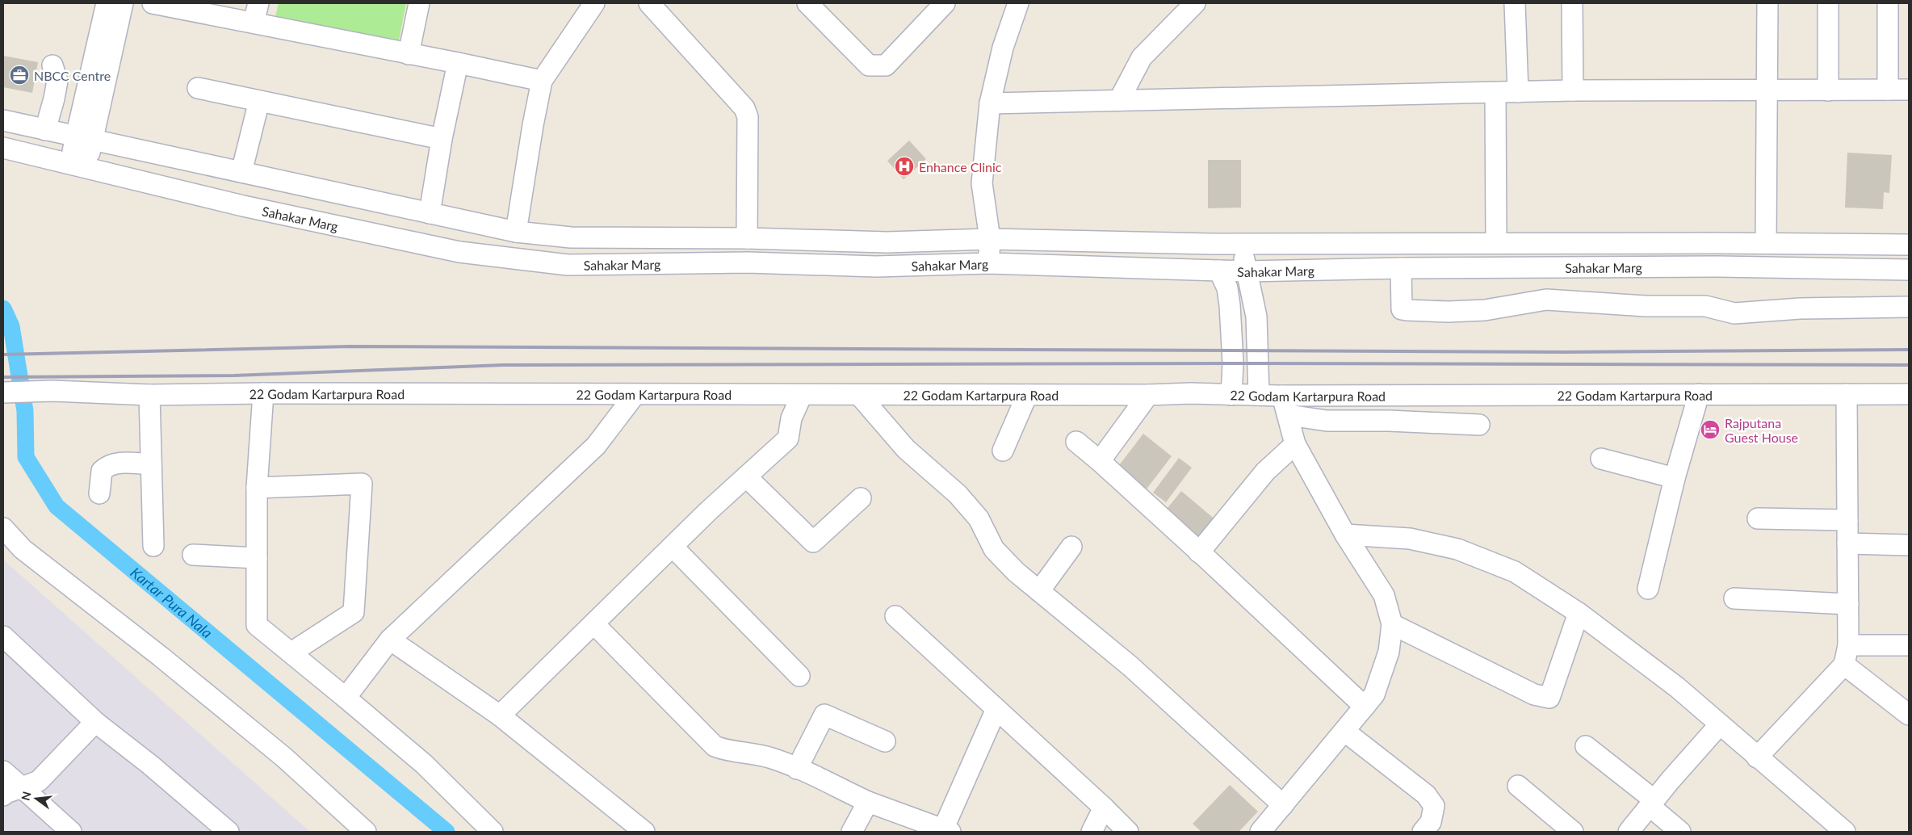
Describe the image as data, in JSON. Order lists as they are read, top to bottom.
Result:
{
  "streets": {
    "street": ["Sahakar Marg", "22 Godam Kartarpura Road"]
  },
  "water": ["Kartar Pura Nala"],
  "places": {
    "office": ["NBCC Centre"],
    "hospital": ["Enhance Clinic"],
    "hotel": ["Rajputana Guest House"]
  },
  "north": "left"
}
